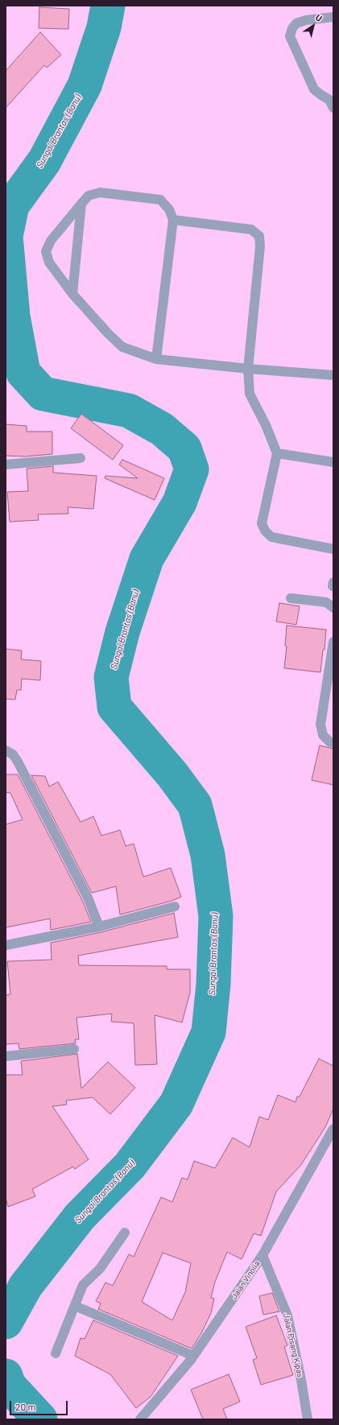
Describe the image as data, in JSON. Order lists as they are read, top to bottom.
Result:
{
  "streets": {
    "street": ["Jalan Vinolia", "Jalan Pisang Kipas"]
  },
  "crossings": [
    ["Jalan Vinolia", "Jalan Pisang Kipas"]
  ],
  "water": ["Sungai Brantas (Banu)"],
  "scale_bar": "20 m",
  "north": "top right"
}
